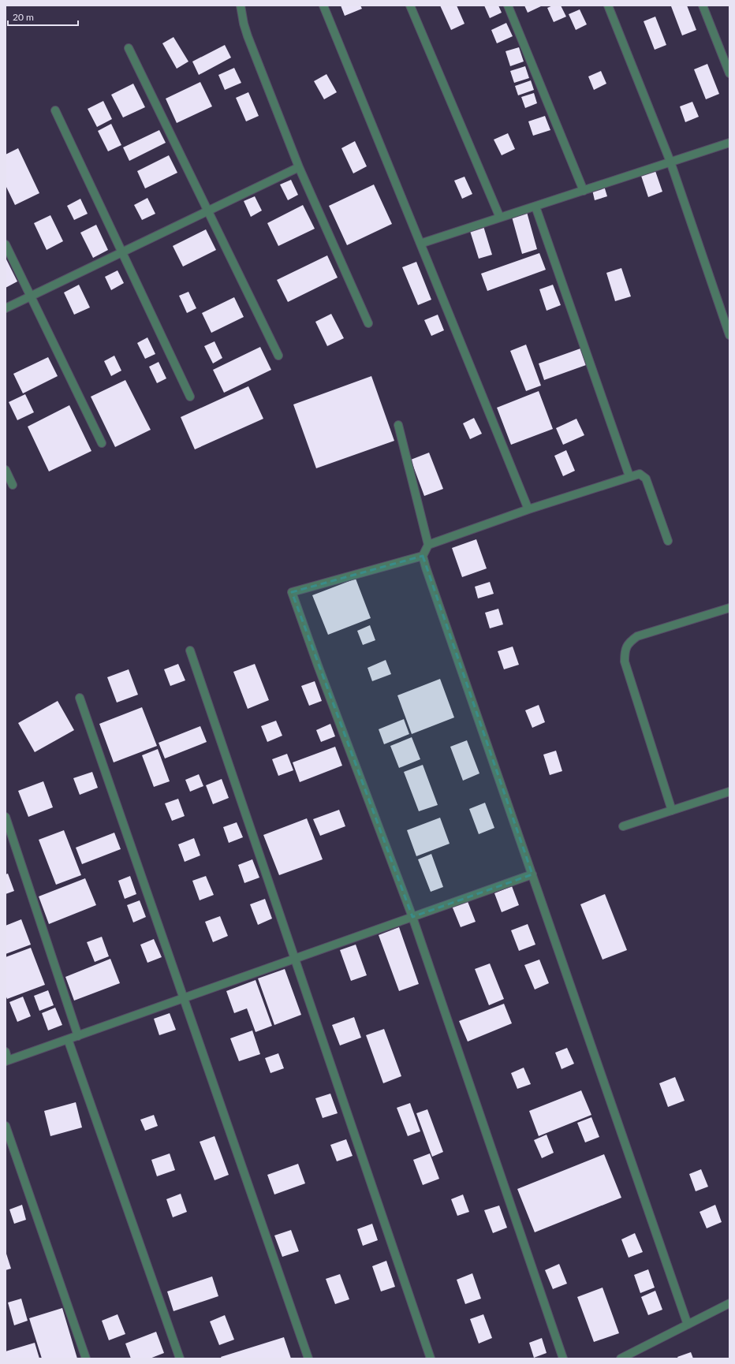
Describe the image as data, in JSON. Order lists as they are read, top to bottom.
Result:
{
  "scale_bar": "20 m"
}
